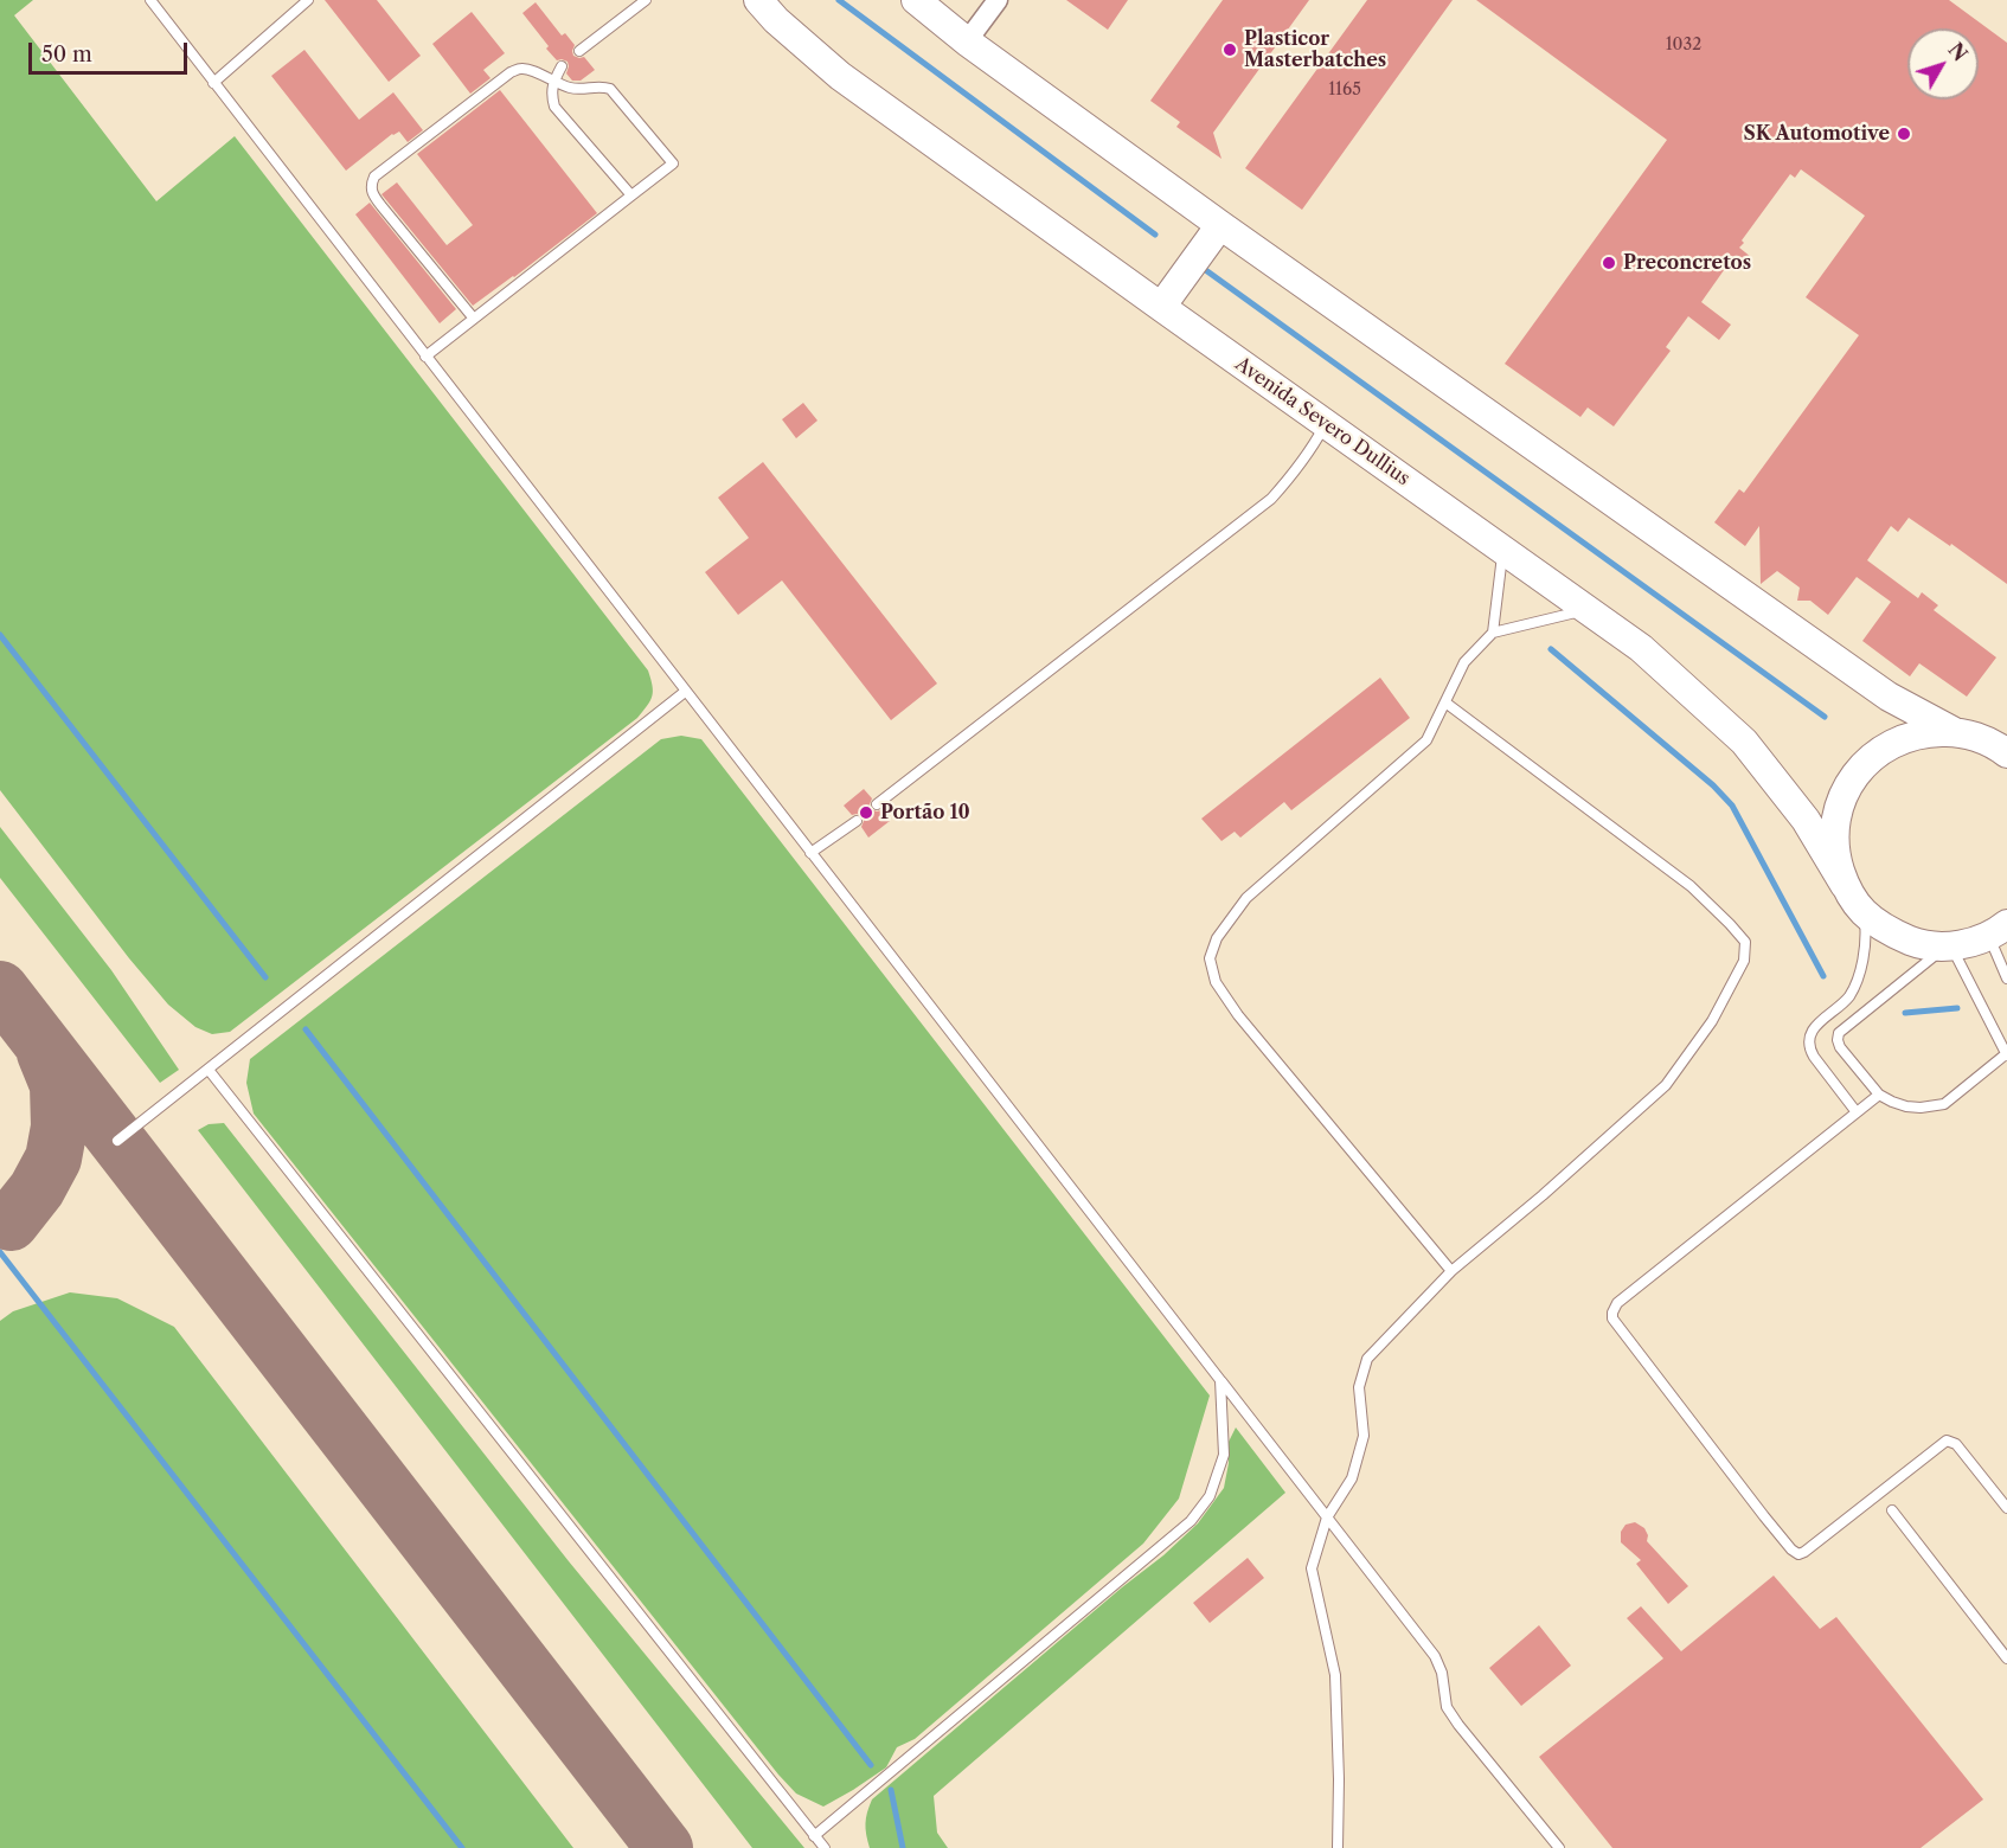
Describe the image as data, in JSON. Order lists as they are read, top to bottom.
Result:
{
  "streets": {
    "main road": ["Avenida Severo Dullius"]
  },
  "places": [
    "Plasticor Masterbatches",
    "SK Automotive",
    "Preconcretos",
    "Portão 10"
  ],
  "house_numbers": ["1032", "1165"],
  "scale_bar": "50 m",
  "north": "top right"
}
